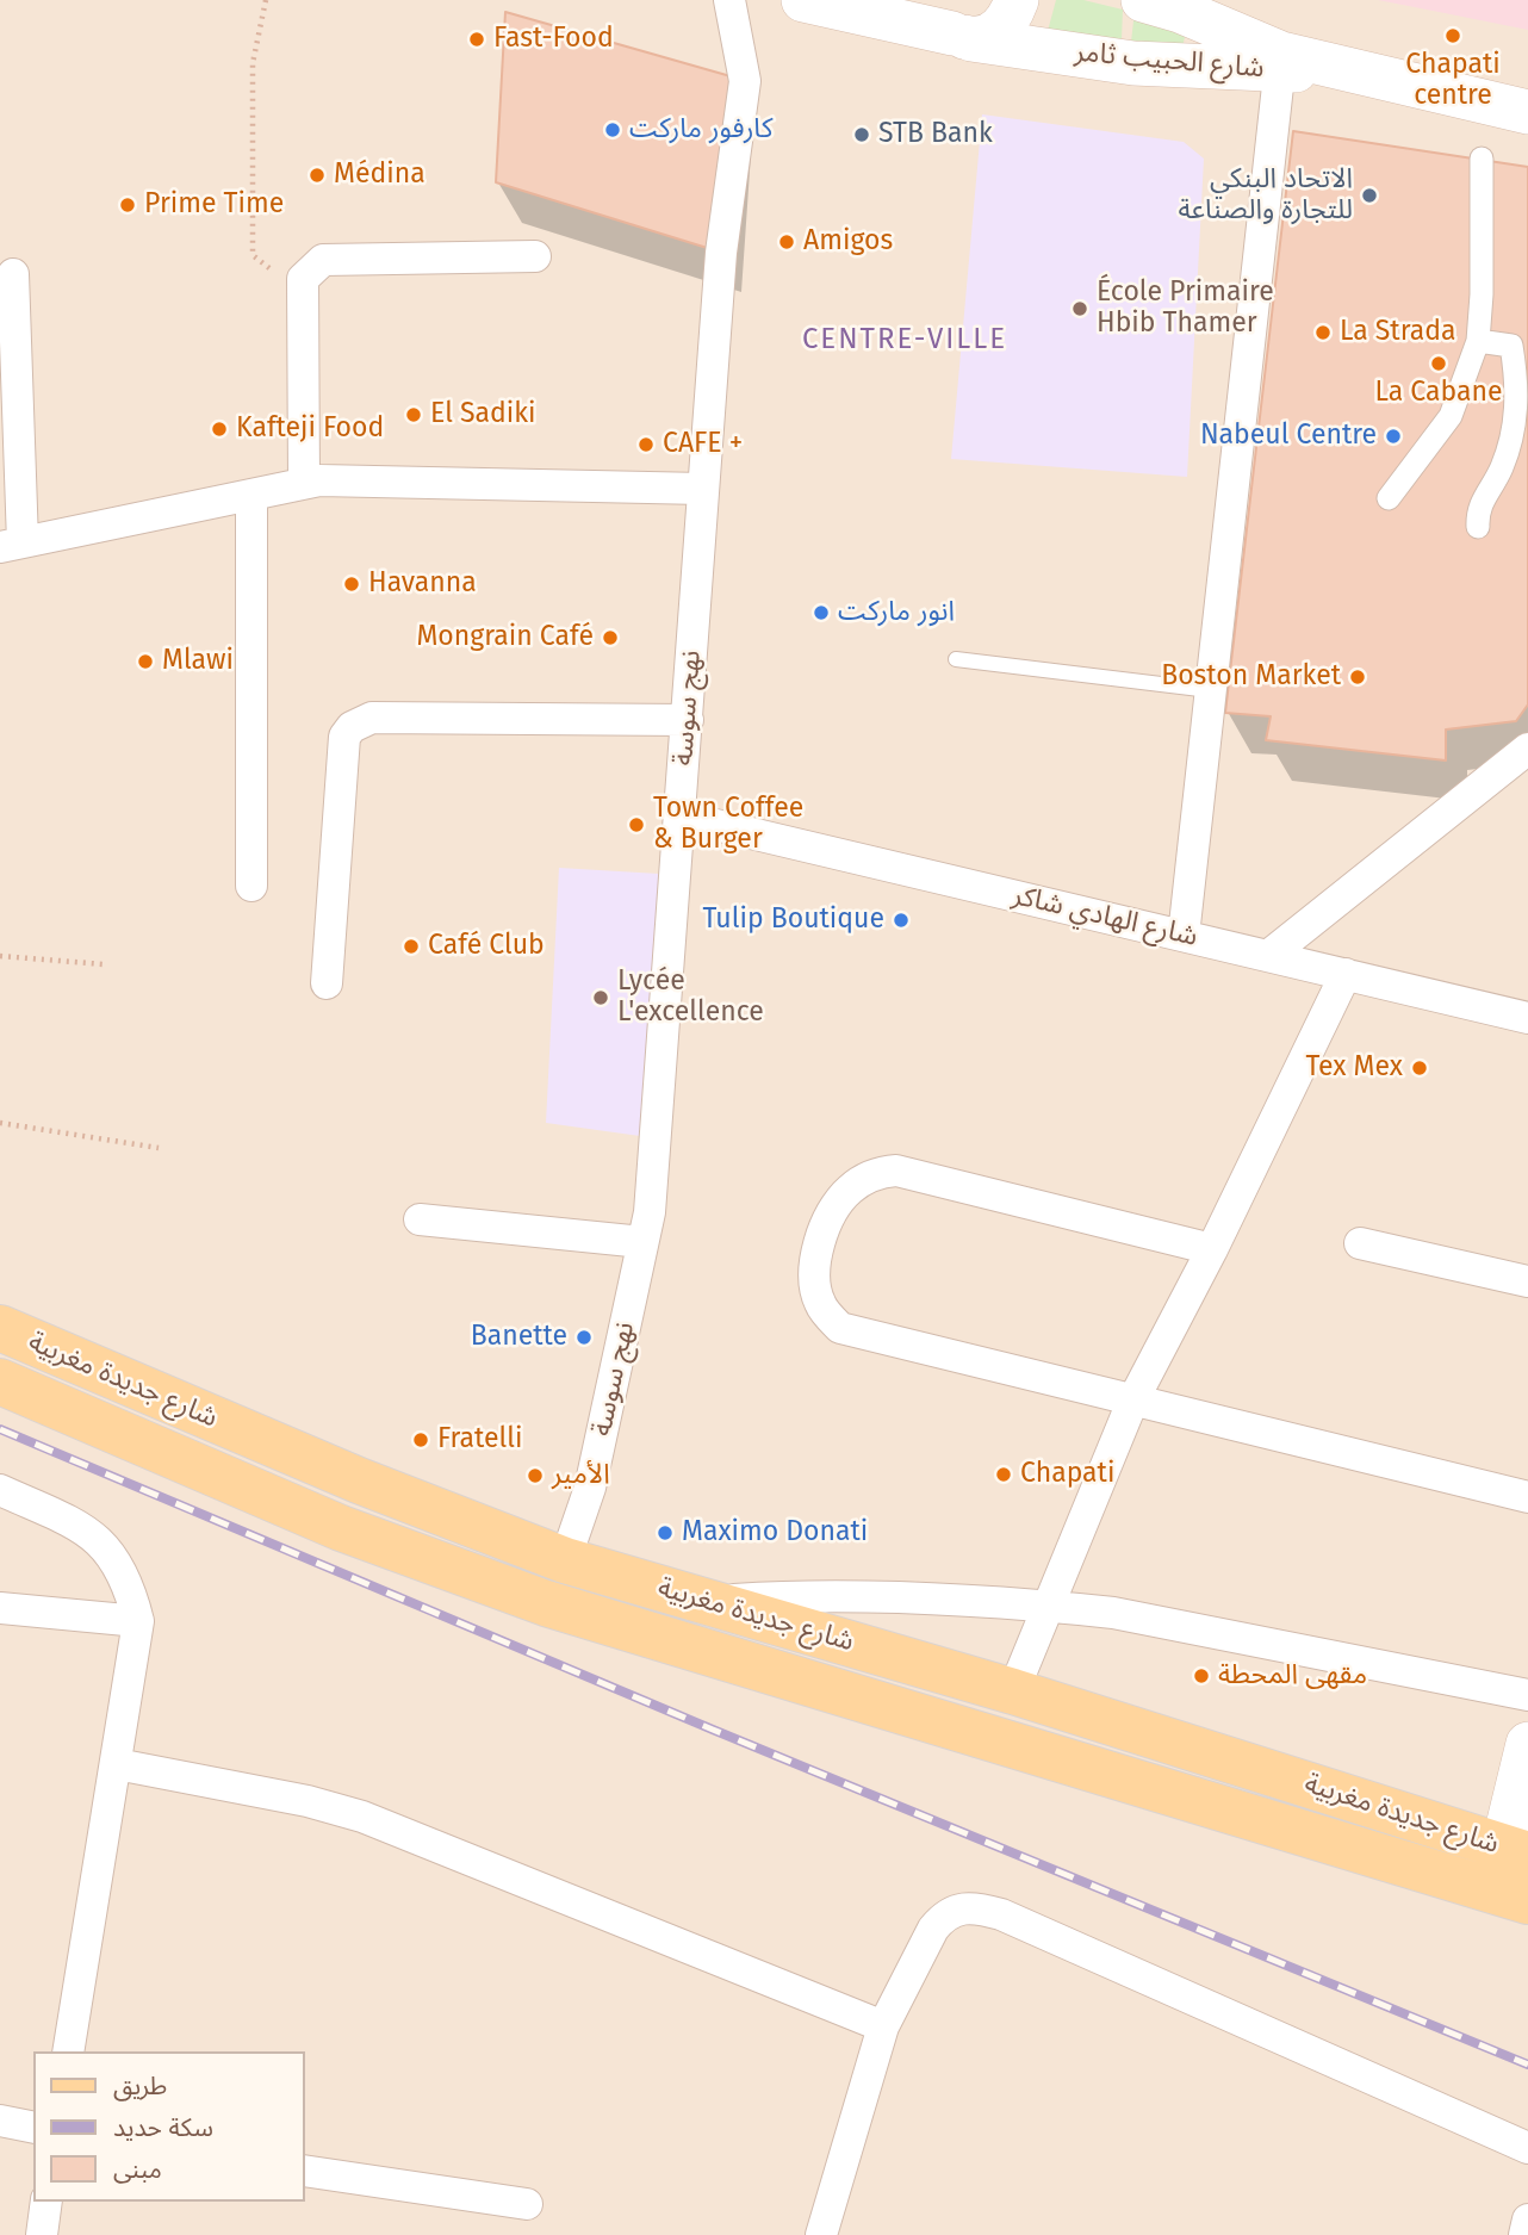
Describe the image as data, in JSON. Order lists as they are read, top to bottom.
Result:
{
  "streets": {
    "main road": ["شارع الحبيب ثامر", "شارع جديدة مغربية"],
    "street": ["نهج سوسة", "شارع الهادي شاكر"]
  },
  "crossings": [
    ["نهج سوسة", "شارع الهادي شاكر"],
    ["نهج سوسة", "شارع جديدة مغربية"]
  ],
  "districts": ["CENTRE-VILLE"],
  "places": [
    "Chapati centre",
    "Fast-Food",
    "كارفور ماركت",
    "STB Bank",
    "Médina",
    "الاتحاد البنكي للتجارة والصناعة",
    "Prime Time",
    "Amigos",
    "École Primaire Hbib Thamer",
    "La Strada",
    "La Cabane",
    "El Sadiki",
    "Kafteji Food",
    "Nabeul Centre",
    "CAFE +",
    "Havanna",
    "انور ماركت",
    "Mongrain Café",
    "Mlawi",
    "Boston Market",
    "Town Coffee & Burger",
    "Tulip Boutique",
    "Café Club",
    "Lycée L'excellence",
    "Tex Mex",
    "Banette",
    "Fratelli",
    "Chapati",
    "الأمير",
    "Maximo Donati",
    "مقهى المحطة"
  ],
  "legend": ["طريق", "سكة حديد", "مبنى"]
}
